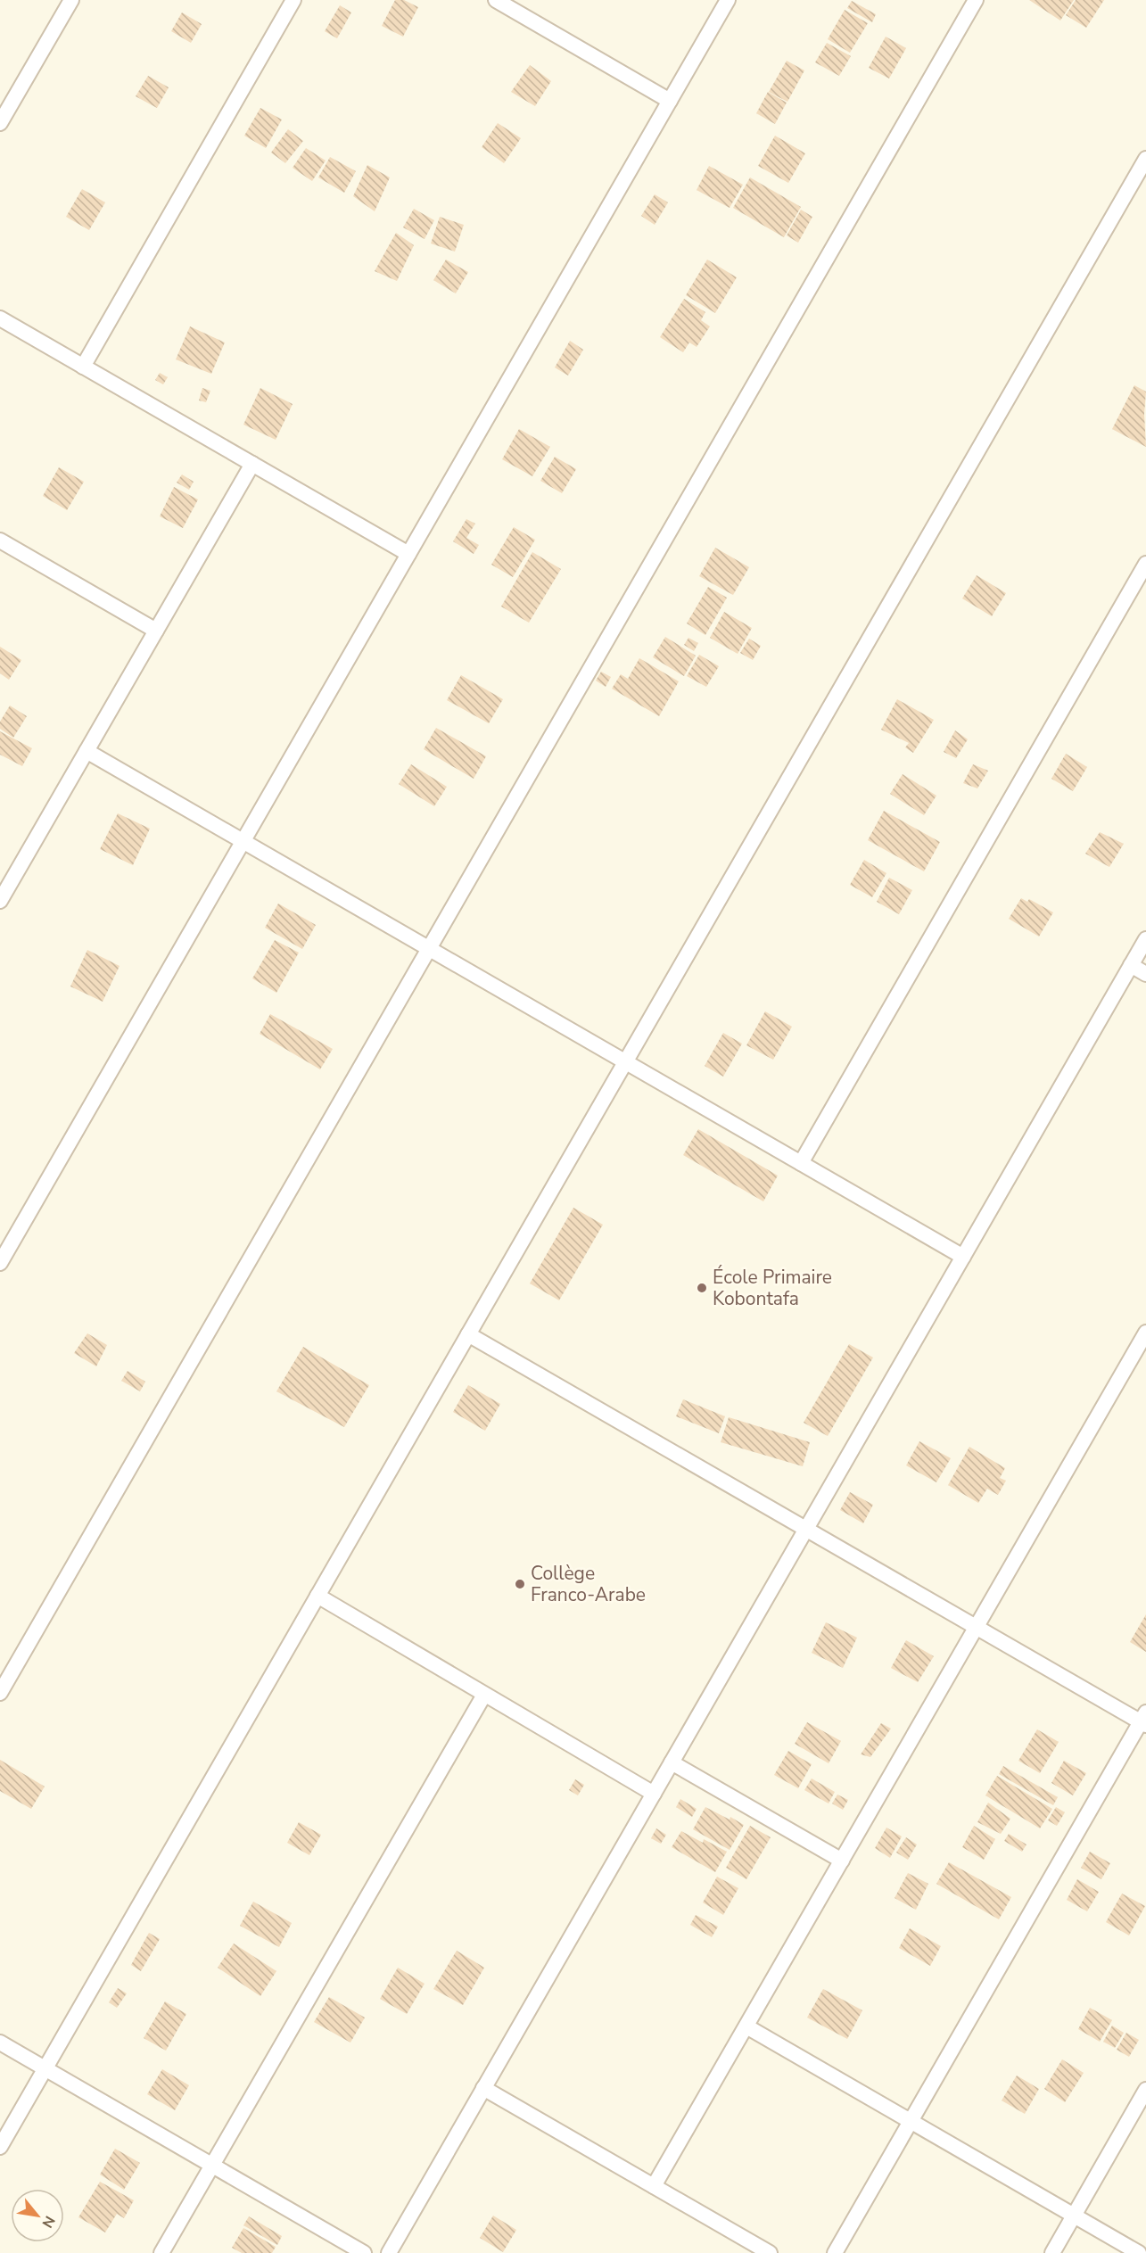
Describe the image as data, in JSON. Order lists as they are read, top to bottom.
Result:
{
  "places": ["École Primaire Kobontafa", "Collège Franco-Arabe"],
  "north": "bottom right"
}
